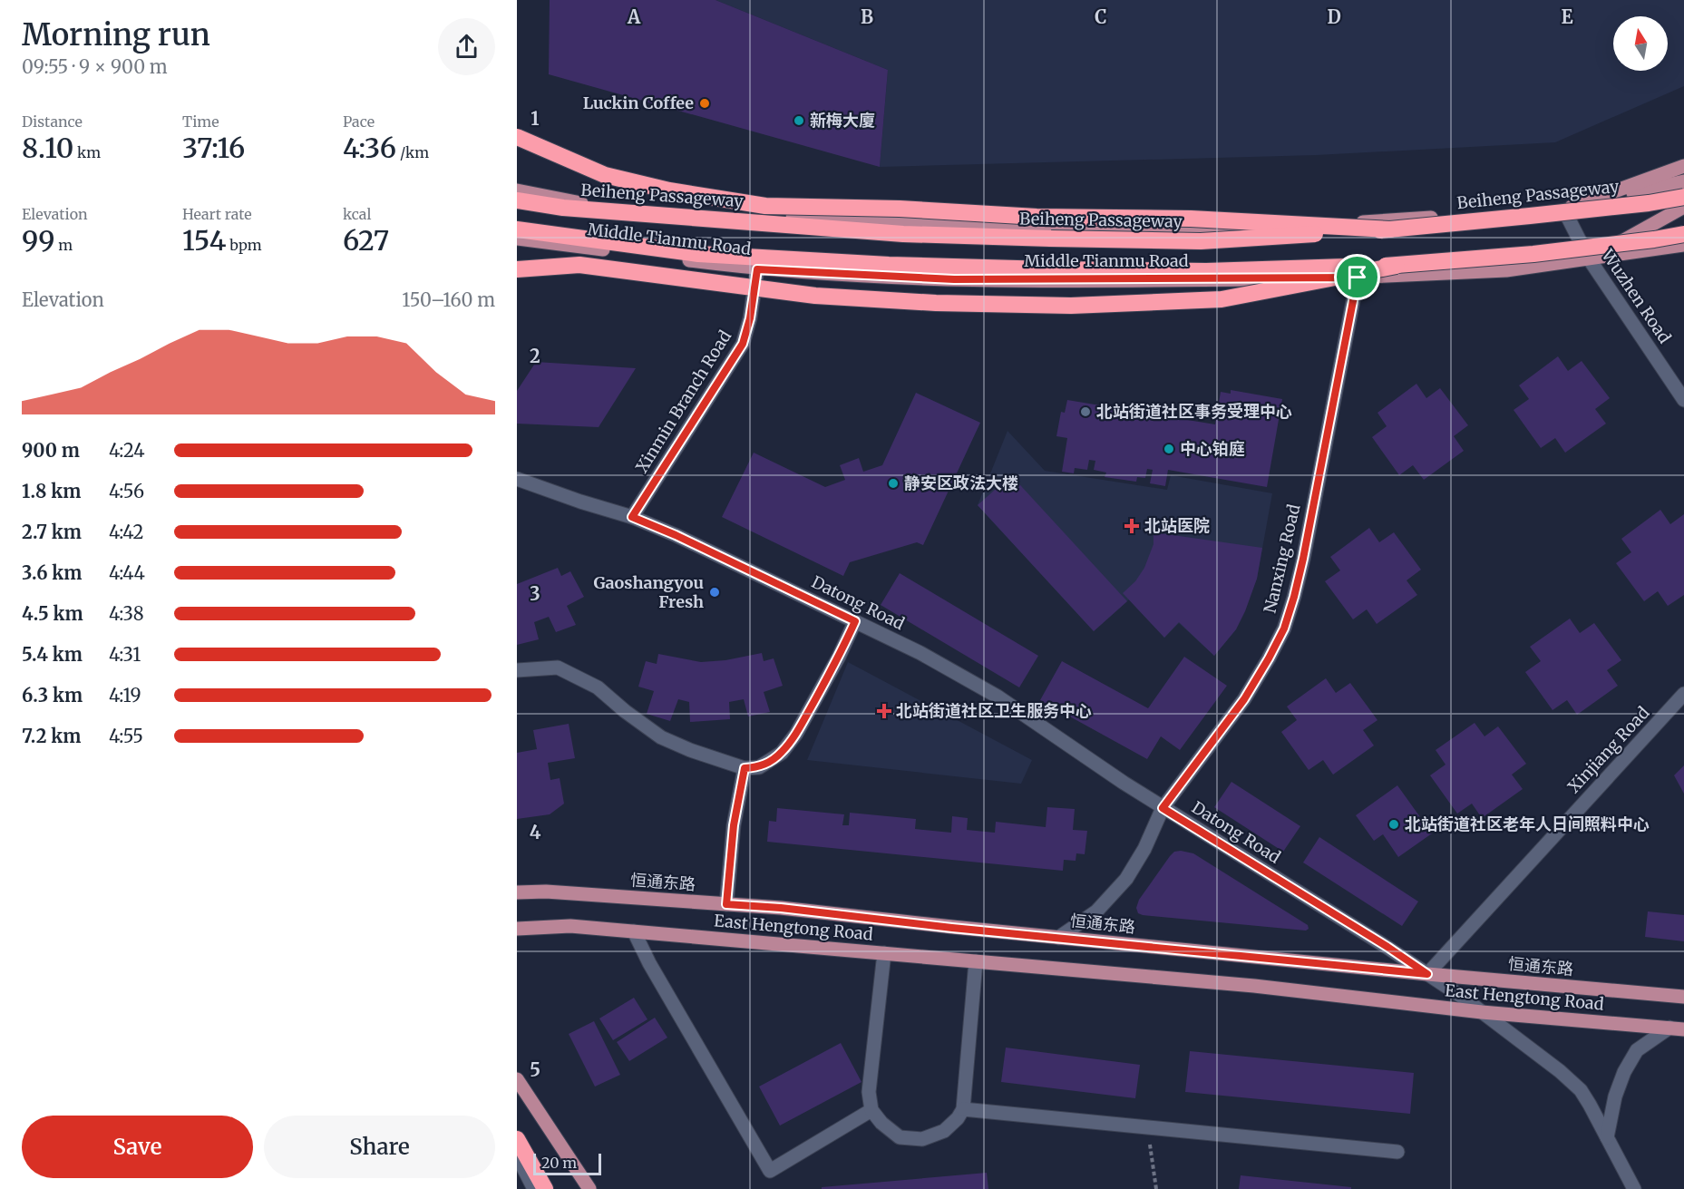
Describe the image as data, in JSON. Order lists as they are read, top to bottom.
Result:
{
  "streets": {
    "highway": ["Beiheng Passageway"],
    "main road": ["Middle Tianmu Road", "恒通东路", "East Hengtong Road"],
    "street": [
      "Wuzhen Road",
      "Xinmin Branch Road",
      "Nanxing Road",
      "Datong Road",
      "Xinjiang Road"
    ]
  },
  "crossings": [
    ["Middle Tianmu Road", "Wuzhen Road"],
    ["Middle Tianmu Road", "Xinmin Branch Road"],
    ["Middle Tianmu Road", "Nanxing Road"],
    ["Xinmin Branch Road", "Datong Road"],
    ["Nanxing Road", "Datong Road"],
    ["Nanxing Road", "恒通东路"],
    ["Datong Road", "Xinjiang Road"],
    ["Datong Road", "恒通东路"],
    ["Datong Road", "East Hengtong Road"],
    ["Xinjiang Road", "恒通东路"]
  ],
  "places": {
    "other": [
      "Luckin Coffee",
      "新梅大廈",
      "北站街道社区事务受理中心",
      "中心铂庭",
      "静安区政法大楼",
      "Gaoshangyou Fresh",
      "北站街道社区老年人日间照料中心"
    ],
    "health": ["北站医院", "北站街道社区卫生服务中心"]
  },
  "scale_bar": "20 m",
  "north": "top",
  "page": {
    "heading": ["Morning run", "09:55 · 9 × 900 m"],
    "stats": [
      ["Distance", "8.10 km"],
      ["Time", "37:16"],
      ["Pace", "4:36 /km"],
      ["Elevation", "99 m"],
      ["Heart rate", "154 bpm"],
      ["kcal", "627"]
    ],
    "chart": ["Elevation", "150–160 m"],
    "list": [
      {
        "name": "900 m",
        "note": "4:24"
      },
      {
        "name": "1.8 km",
        "note": "4:56"
      },
      {
        "name": "2.7 km",
        "note": "4:42"
      },
      {
        "name": "3.6 km",
        "note": "4:44"
      },
      {
        "name": "4.5 km",
        "note": "4:38"
      },
      {
        "name": "5.4 km",
        "note": "4:31"
      },
      {
        "name": "6.3 km",
        "note": "4:19"
      },
      {
        "name": "7.2 km",
        "note": "4:55"
      }
    ],
    "buttons": ["Save", "Share"],
    "scale": "20 m"
  },
  "grid": {
    "columns": [
      "A",
      "B",
      "C",
      "D",
      "E"
    ],
    "rows": [
      "1",
      "2",
      "3",
      "4",
      "5"
    ]
  }
}
